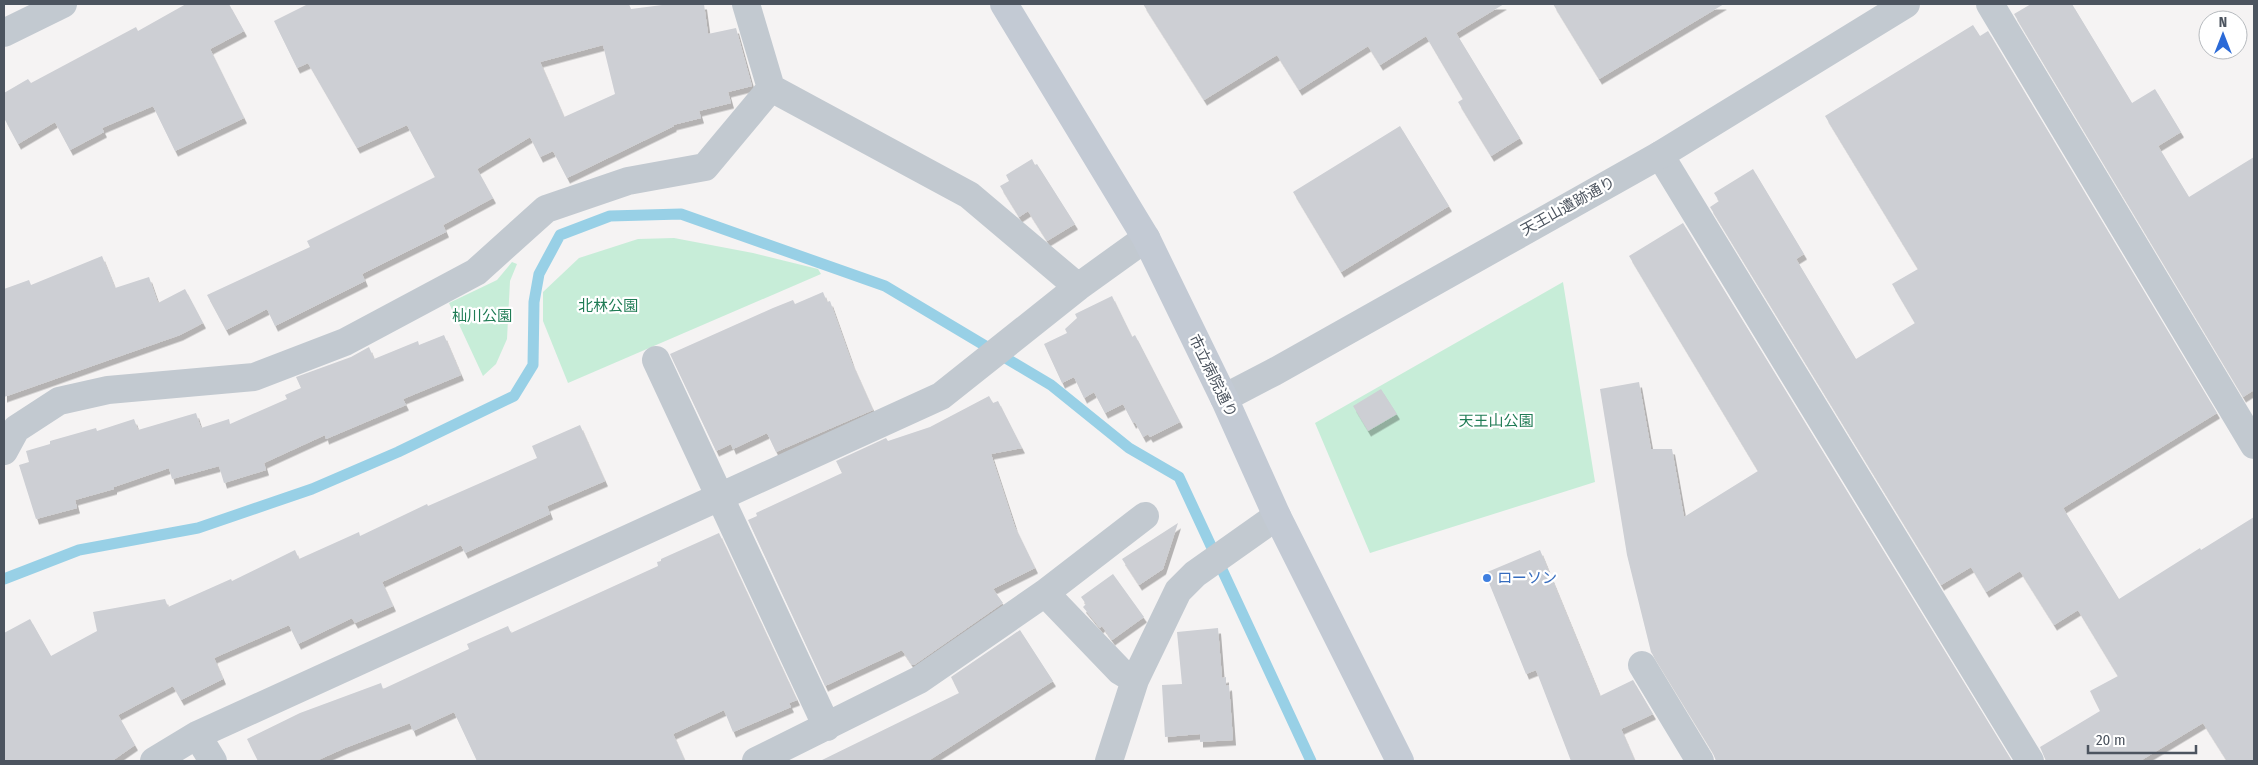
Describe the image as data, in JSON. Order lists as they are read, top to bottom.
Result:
{
  "streets": {
    "main road": ["市立病院通り"],
    "street": ["天王山遺跡通り"]
  },
  "crossings": [
    ["天王山遺跡通り", "市立病院通り"]
  ],
  "parks": ["北林公園", "杣川公園", "天王山公園"],
  "places": ["ローソン"],
  "scale_bar": "20 m",
  "north": "top"
}
